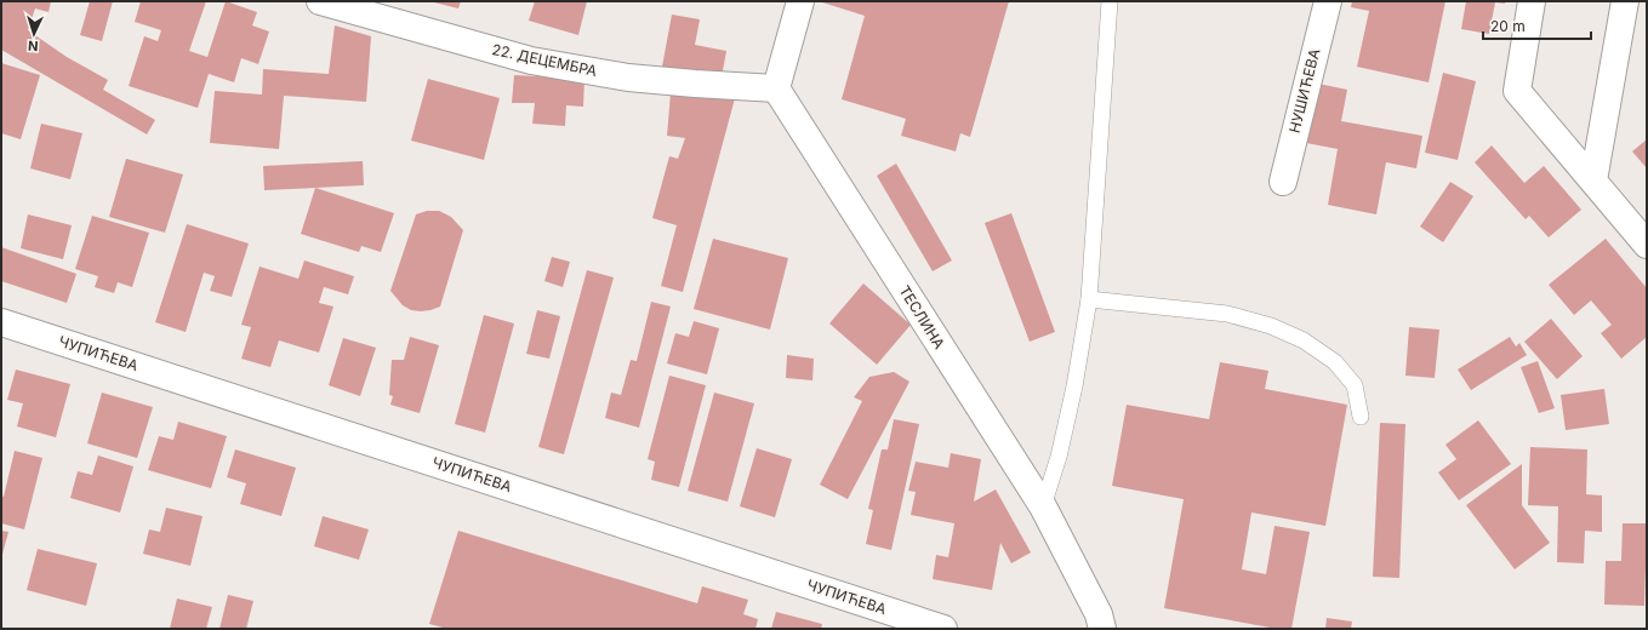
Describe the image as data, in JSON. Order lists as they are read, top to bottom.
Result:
{
  "streets": {
    "street": [
      "22. ДЕЦЕМБРА",
      "НУШИЋЕВА",
      "ТЕСЛИНА",
      "ЧУПИЋЕВА"
    ]
  },
  "crossings": [
    ["22. ДЕЦЕМБРА", "ТЕСЛИНА"]
  ],
  "scale_bar": "20 m",
  "north": "bottom"
}
